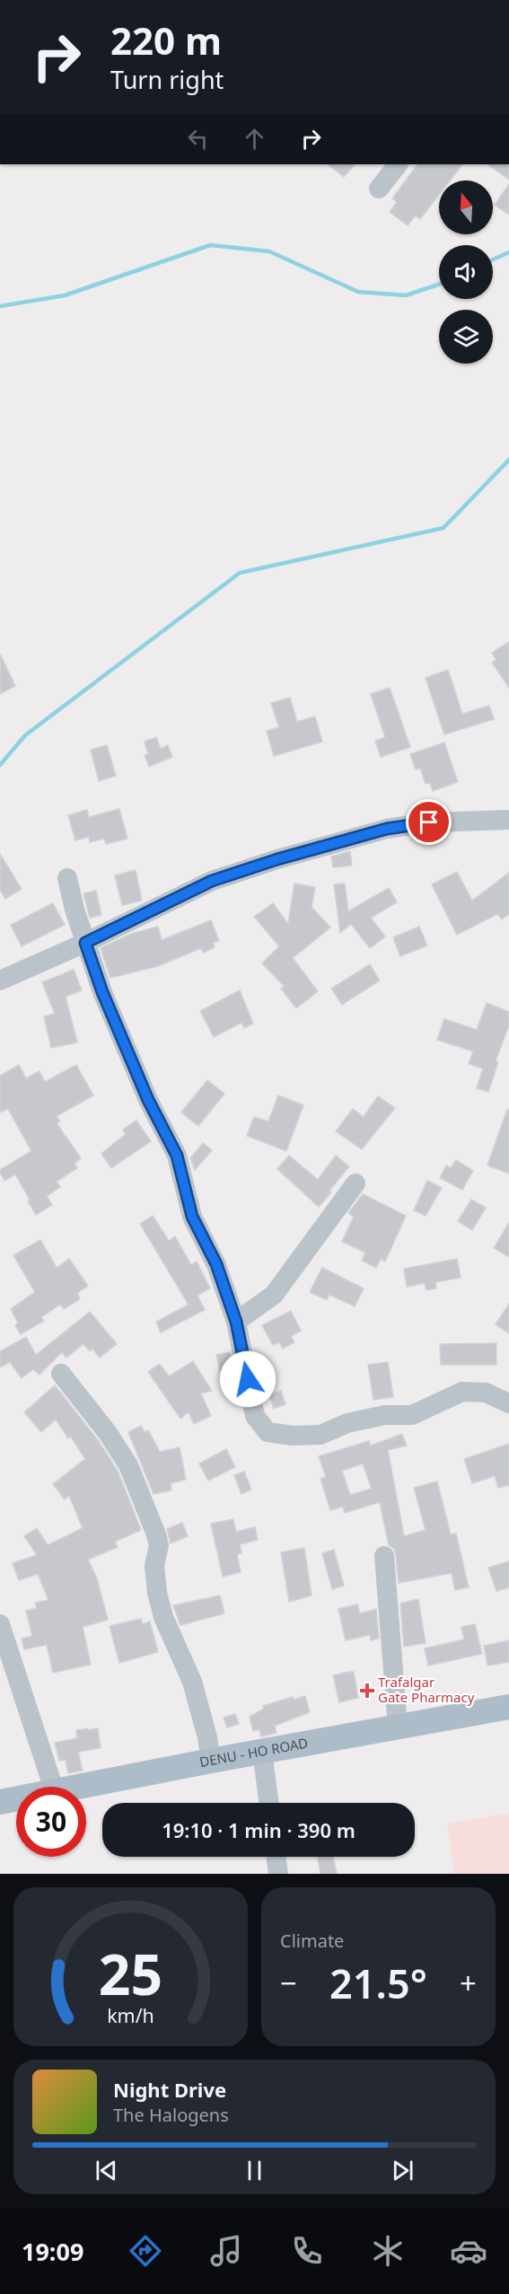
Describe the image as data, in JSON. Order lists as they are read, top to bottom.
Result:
{
  "streets": {
    "main road": ["DENU - HO ROAD"]
  },
  "places": {
    "health": ["Trafalgar Gate Pharmacy"]
  },
  "north": "top",
  "page": {
    "turn": ["220 m", "Turn right"],
    "limit": "30",
    "trip": "19:10 · 1 min · 390 m",
    "tile": "Climate",
    "heat": ["−", "21.5°", "+"],
    "song": ["Night Drive", "The Halogens"],
    "tabs": "19:09",
    "gauge": ["25", "km/h"]
  }
}
